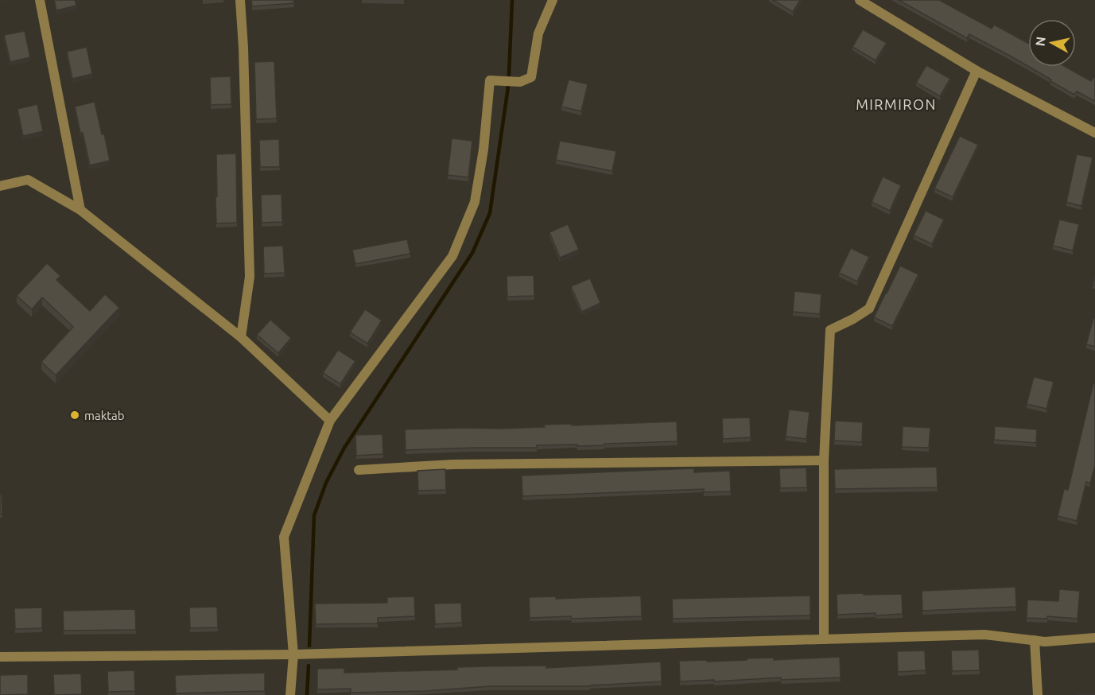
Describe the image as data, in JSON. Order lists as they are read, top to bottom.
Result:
{
  "districts": ["MIRMIRON"],
  "places": ["maktab"],
  "north": "left"
}
